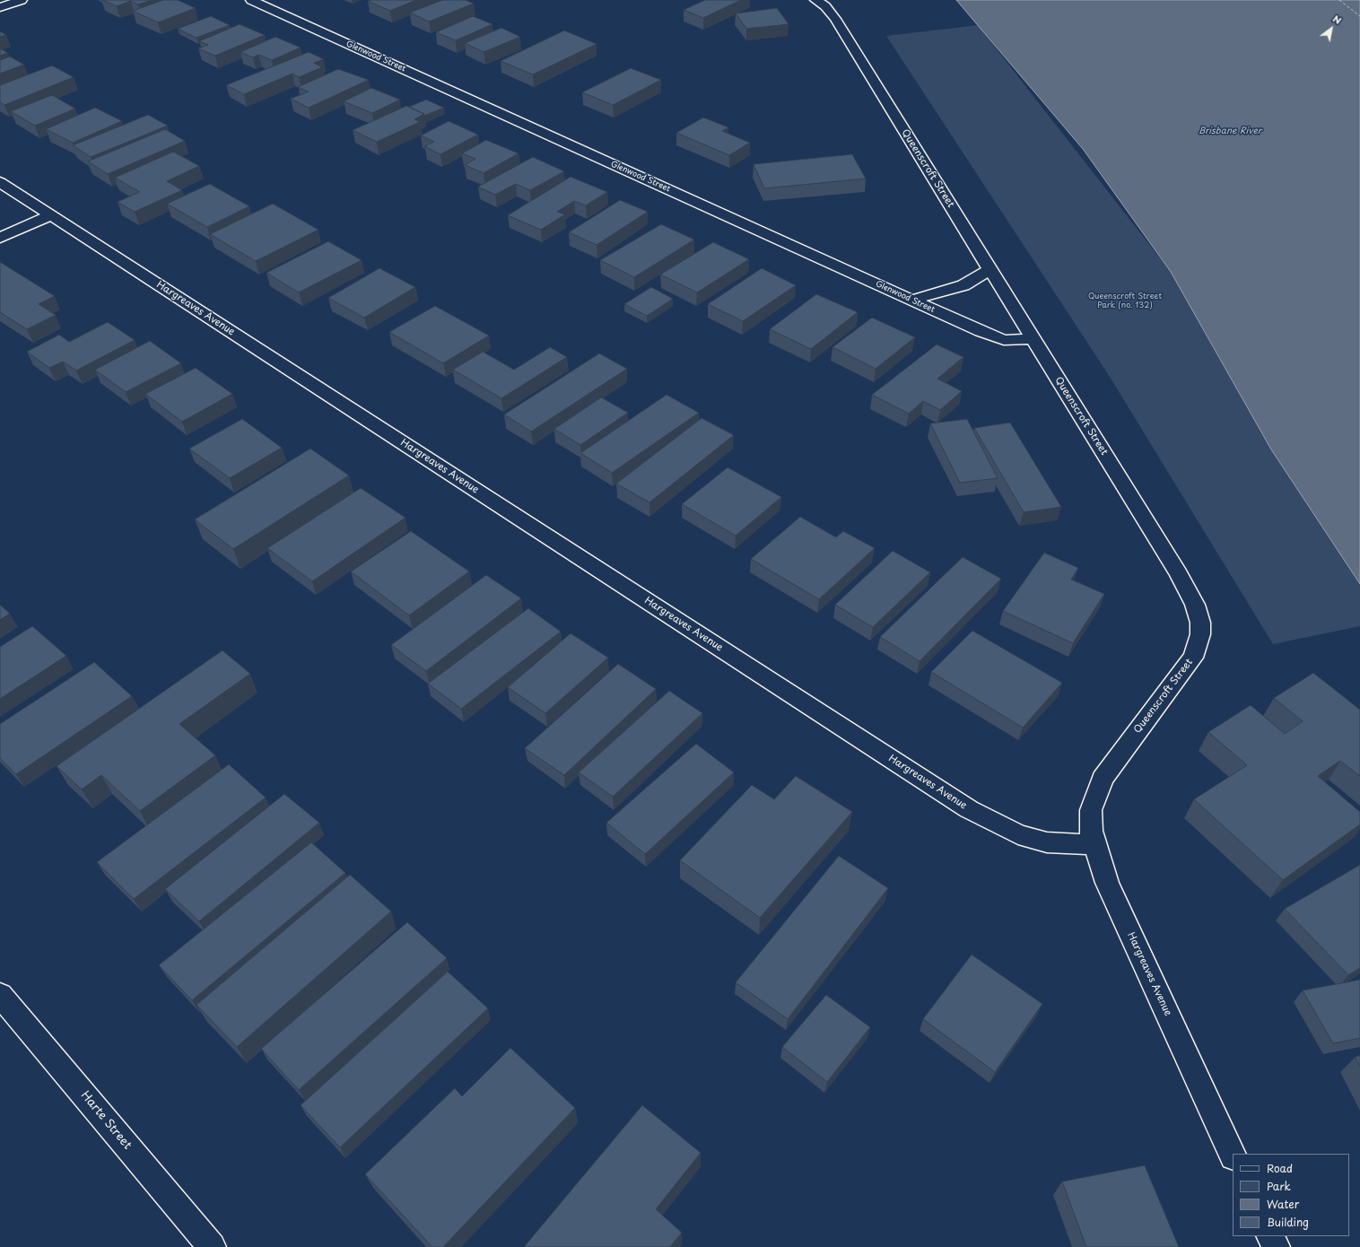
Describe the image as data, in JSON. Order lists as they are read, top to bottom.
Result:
{
  "streets": {
    "street": [
      "Glenwood Street",
      "Queenscroft Street",
      "Hargreaves Avenue",
      "Harte Street"
    ]
  },
  "crossings": [
    ["Glenwood Street", "Queenscroft Street"],
    ["Queenscroft Street", "Hargreaves Avenue"]
  ],
  "water": ["Brisbane River"],
  "parks": ["Queenscroft Street Park (no. 132)"],
  "legend": [
    "Road",
    "Park",
    "Water",
    "Building"
  ],
  "north": "top right"
}
